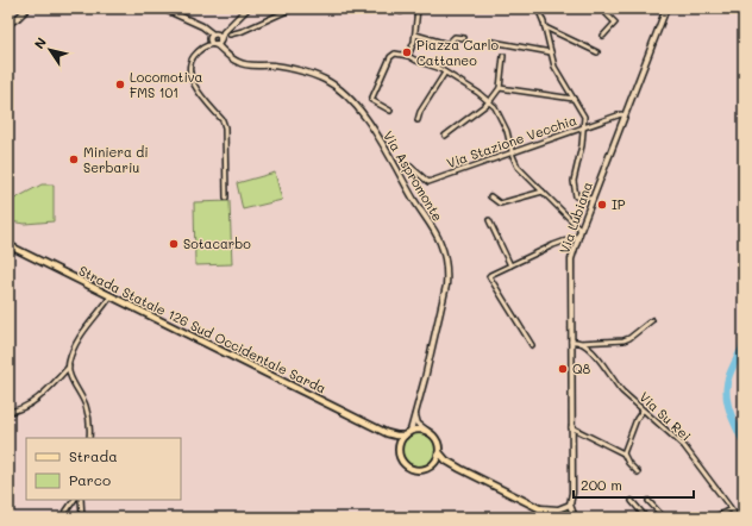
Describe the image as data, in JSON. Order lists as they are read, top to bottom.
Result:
{
  "streets": {
    "main road": ["Via Aspromonte", "Via Lubiana", "Strada Statale 126 Sud Occidentale Sarda"],
    "street": ["Via Stazione Vecchia", "Via Su Rei"]
  },
  "crossings": [
    ["Via Stazione Vecchia", "Via Lubiana"]
  ],
  "places": [
    "Piazza Carlo Cattaneo",
    "Locomotiva FMS 101",
    "Miniera di Serbariu",
    "IP",
    "Sotacarbo",
    "Q8"
  ],
  "legend": ["Strada", "Parco"],
  "scale_bar": "200 m",
  "north": "top left"
}
